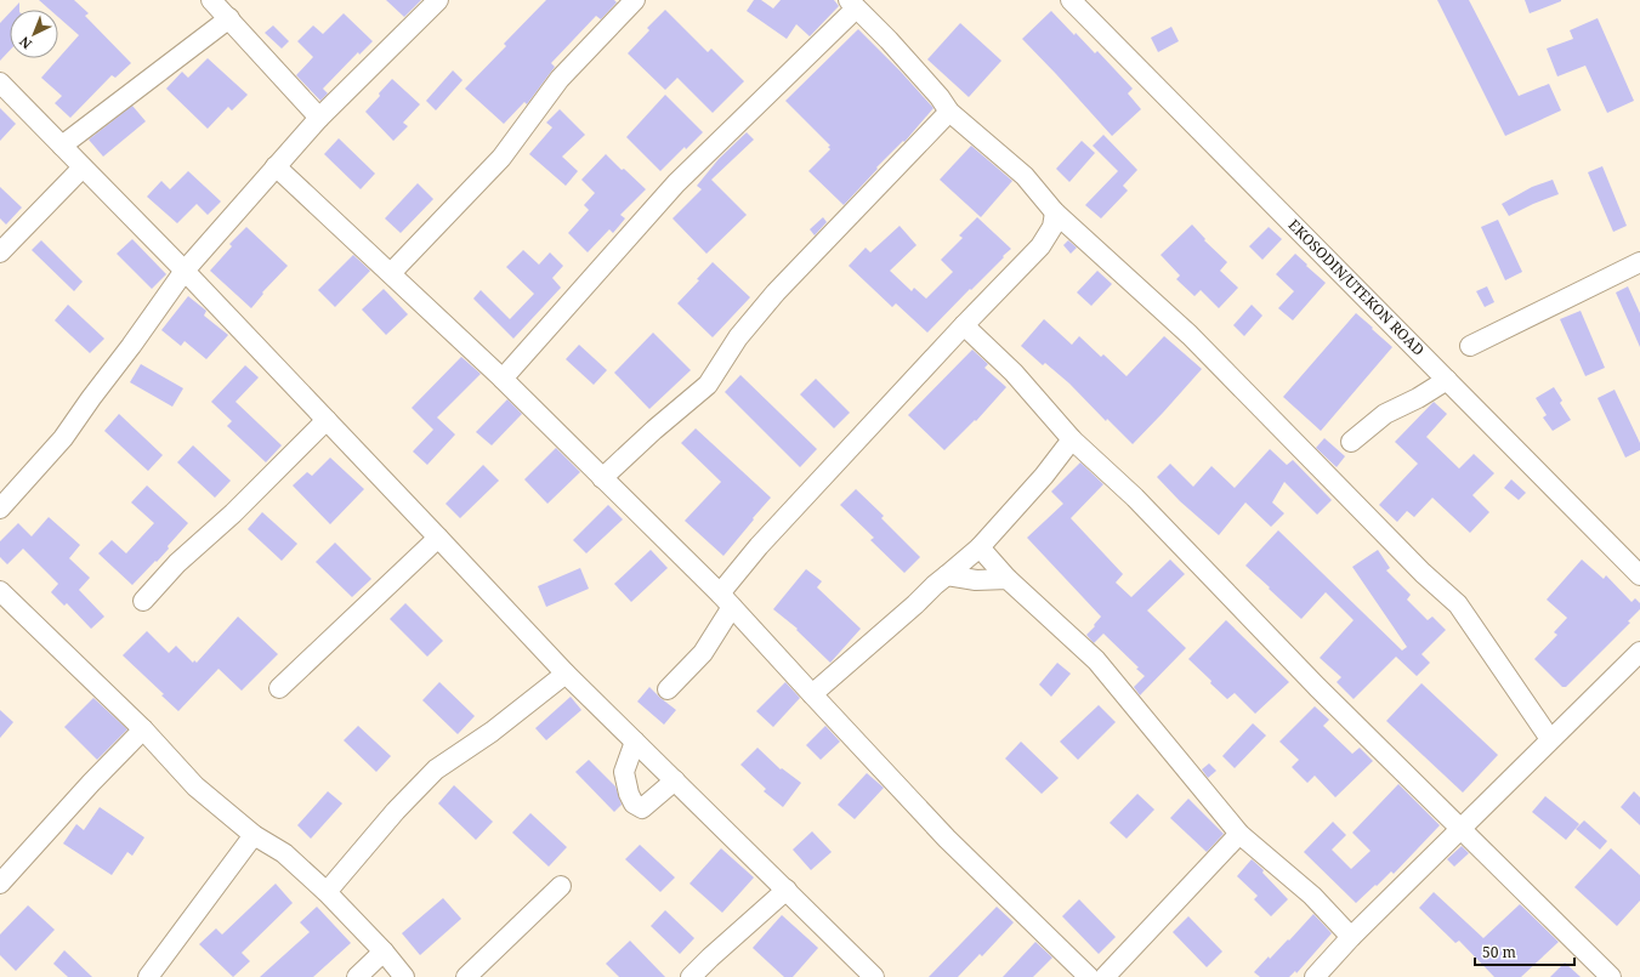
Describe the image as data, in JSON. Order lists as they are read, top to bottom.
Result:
{
  "streets": {
    "street": ["EKOSODIN/UTEKON ROAD"]
  },
  "scale_bar": "50 m",
  "north": "bottom left"
}
